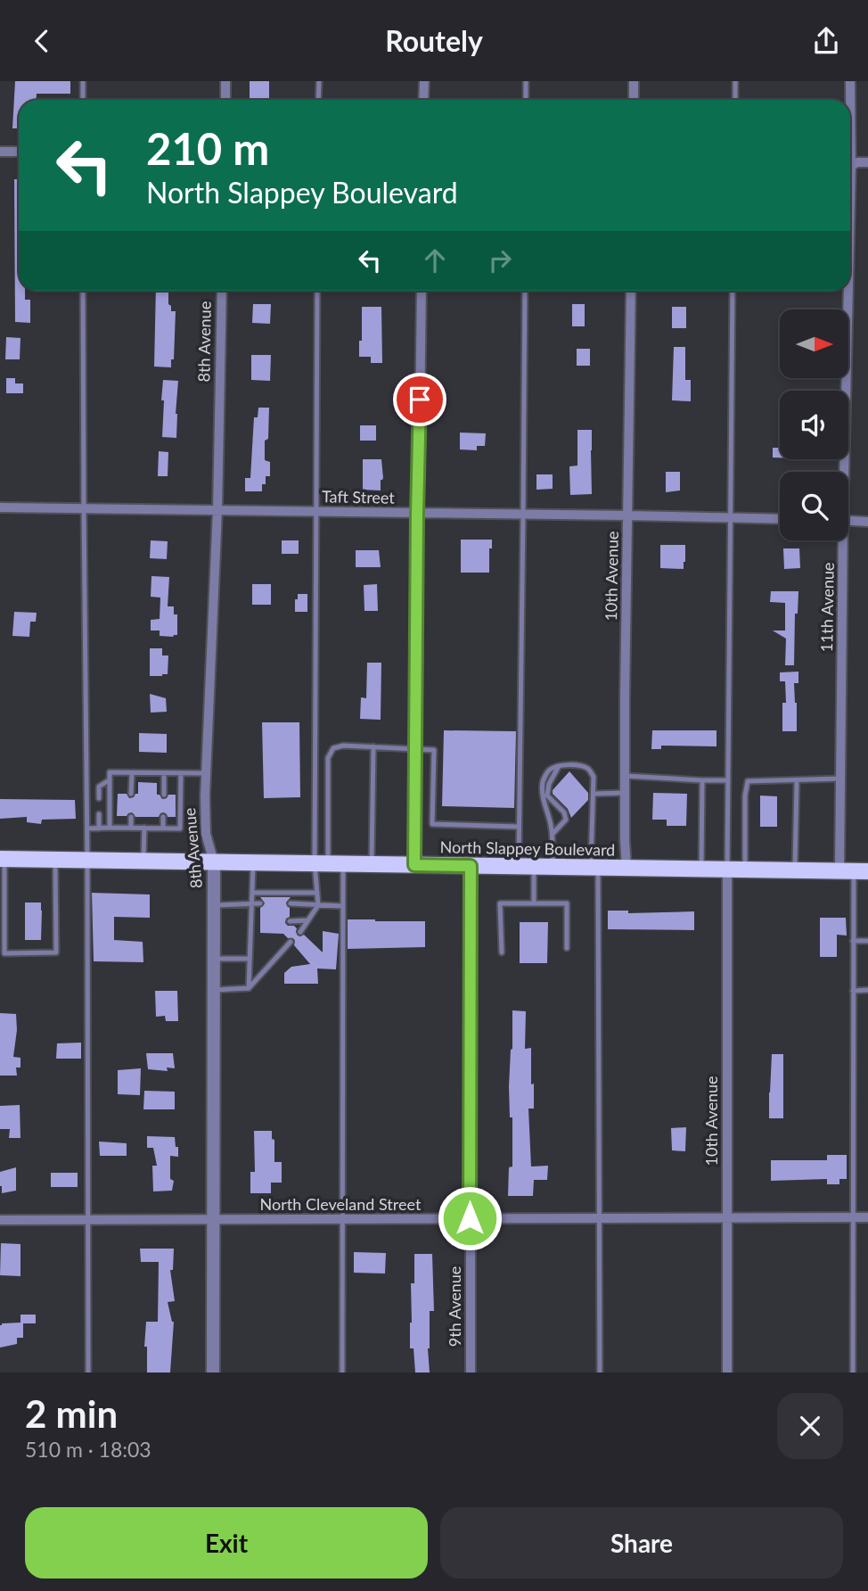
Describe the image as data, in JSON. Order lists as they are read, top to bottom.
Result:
{
  "streets": {
    "main road": ["North Slappey Boulevard"],
    "street": [
      "8th Avenue",
      "Taft Street",
      "10th Avenue",
      "11th Avenue",
      "North Cleveland Street",
      "9th Avenue"
    ]
  },
  "crossings": [
    ["8th Avenue", "Taft Street"],
    ["8th Avenue", "North Slappey Boulevard"],
    ["8th Avenue", "North Cleveland Street"],
    ["Taft Street", "10th Avenue"],
    ["10th Avenue", "North Slappey Boulevard"],
    ["10th Avenue", "North Cleveland Street"],
    ["11th Avenue", "North Slappey Boulevard"],
    ["North Slappey Boulevard", "9th Avenue"],
    ["North Cleveland Street", "9th Avenue"]
  ],
  "north": "right",
  "page": {
    "header": "Routely",
    "turn": ["210 m", "North Slappey Boulevard"],
    "heading": ["2 min", "510 m · 18:03"],
    "buttons": ["Exit", "Share"]
  }
}
